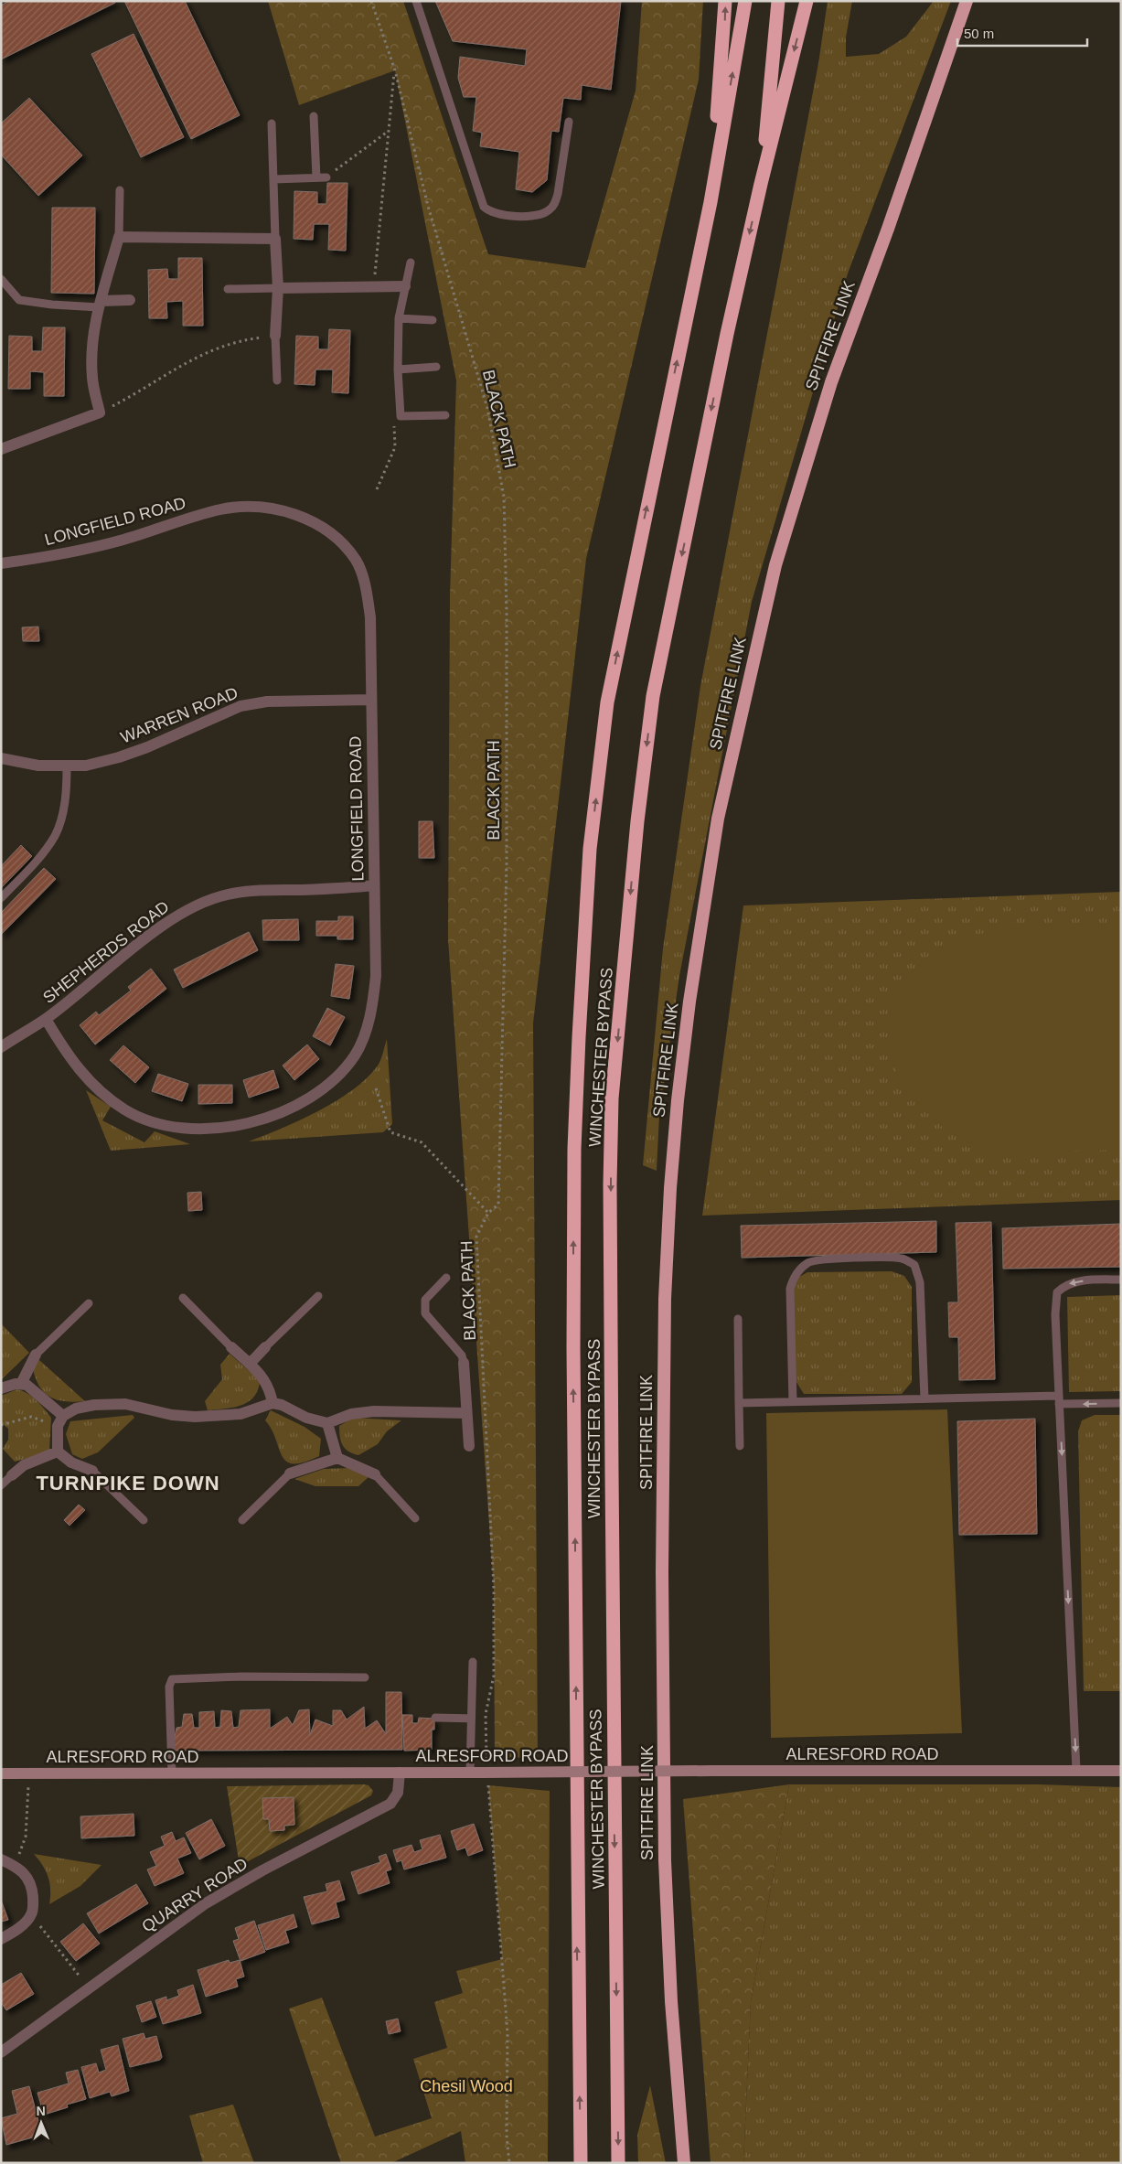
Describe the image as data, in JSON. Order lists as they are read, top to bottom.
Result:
{
  "streets": {
    "highway": ["SPITFIRE LINK", "WINCHESTER BYPASS"],
    "main road": ["ALRESFORD ROAD"],
    "street": [
      "LONGFIELD ROAD",
      "WARREN ROAD",
      "SHEPHERDS ROAD",
      "QUARRY ROAD"
    ],
    "path": ["BLACK PATH"]
  },
  "crossings": [
    ["LONGFIELD ROAD", "WARREN ROAD"],
    ["LONGFIELD ROAD", "SHEPHERDS ROAD"],
    ["ALRESFORD ROAD", "QUARRY ROAD"]
  ],
  "districts": ["TURNPIKE DOWN"],
  "parks": ["Chesil Wood"],
  "scale_bar": "50 m",
  "north": "top"
}
